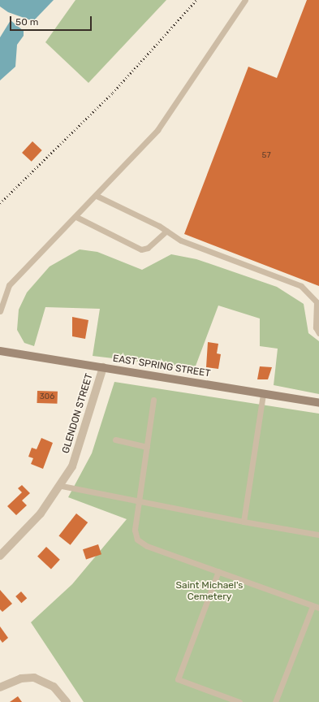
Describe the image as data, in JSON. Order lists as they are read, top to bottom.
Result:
{
  "streets": {
    "main road": ["EAST SPRING STREET"],
    "street": ["GLENDON STREET"]
  },
  "crossings": [
    ["EAST SPRING STREET", "GLENDON STREET"]
  ],
  "parks": ["Saint Michael's Cemetery"],
  "house_numbers": ["57", "306"],
  "scale_bar": "50 m"
}
